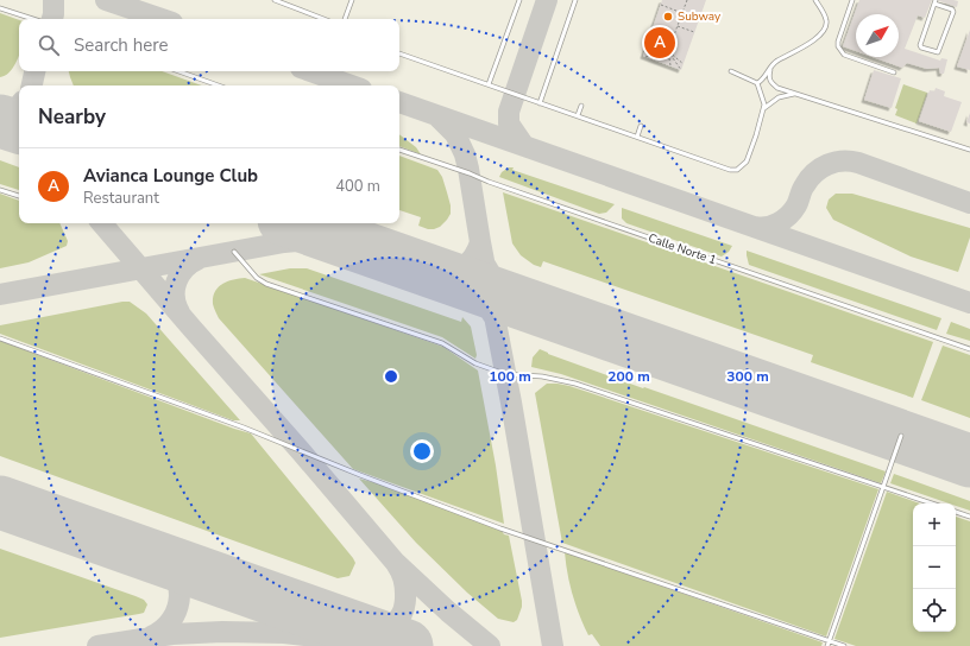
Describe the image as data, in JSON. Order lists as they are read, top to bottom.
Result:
{
  "streets": {
    "lane": ["Calle Norte 1"]
  },
  "places": ["Subway"],
  "north": "top right",
  "page": {
    "search": "Search here",
    "pins": "A",
    "heading": "Nearby",
    "list": [
      {
        "mark": "A",
        "name": "Avianca Lounge Club",
        "note": "Restaurant",
        "value": "400 m"
      }
    ],
    "map_buttons": ["+", "−"]
  },
  "rings": ["100 m", "200 m", "300 m"]
}
